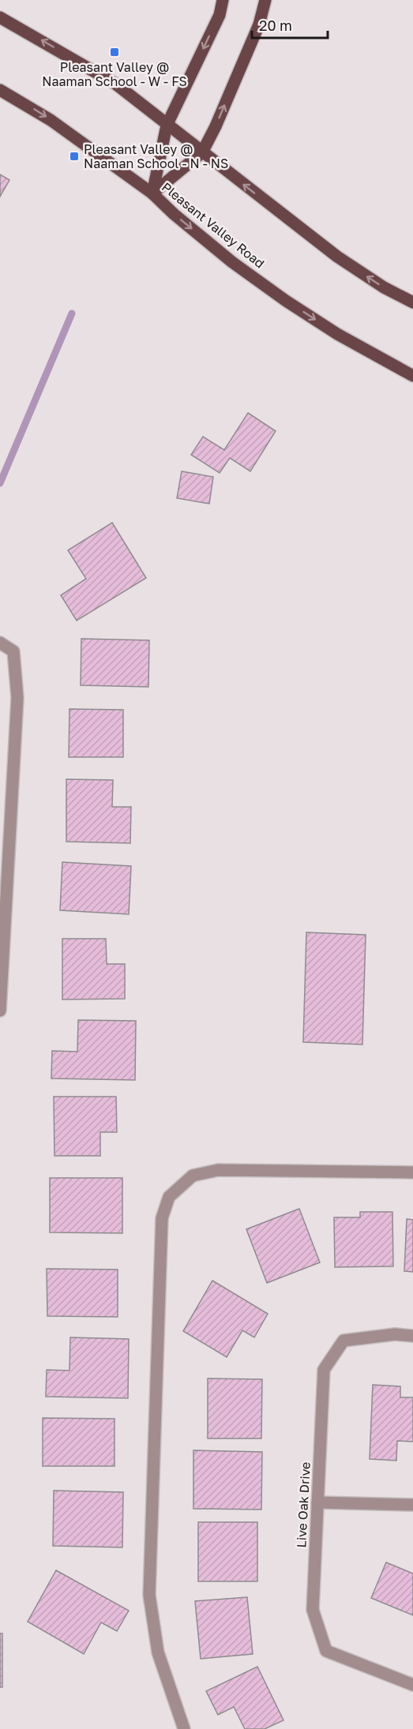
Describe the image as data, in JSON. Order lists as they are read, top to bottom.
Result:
{
  "streets": {
    "main road": ["Pleasant Valley Road"],
    "street": ["Live Oak Drive"]
  },
  "places": {
    "transit": ["Pleasant Valley @ Naaman School - W - FS", "Pleasant Valley @ Naaman School - N - NS"]
  },
  "scale_bar": "20 m"
}
